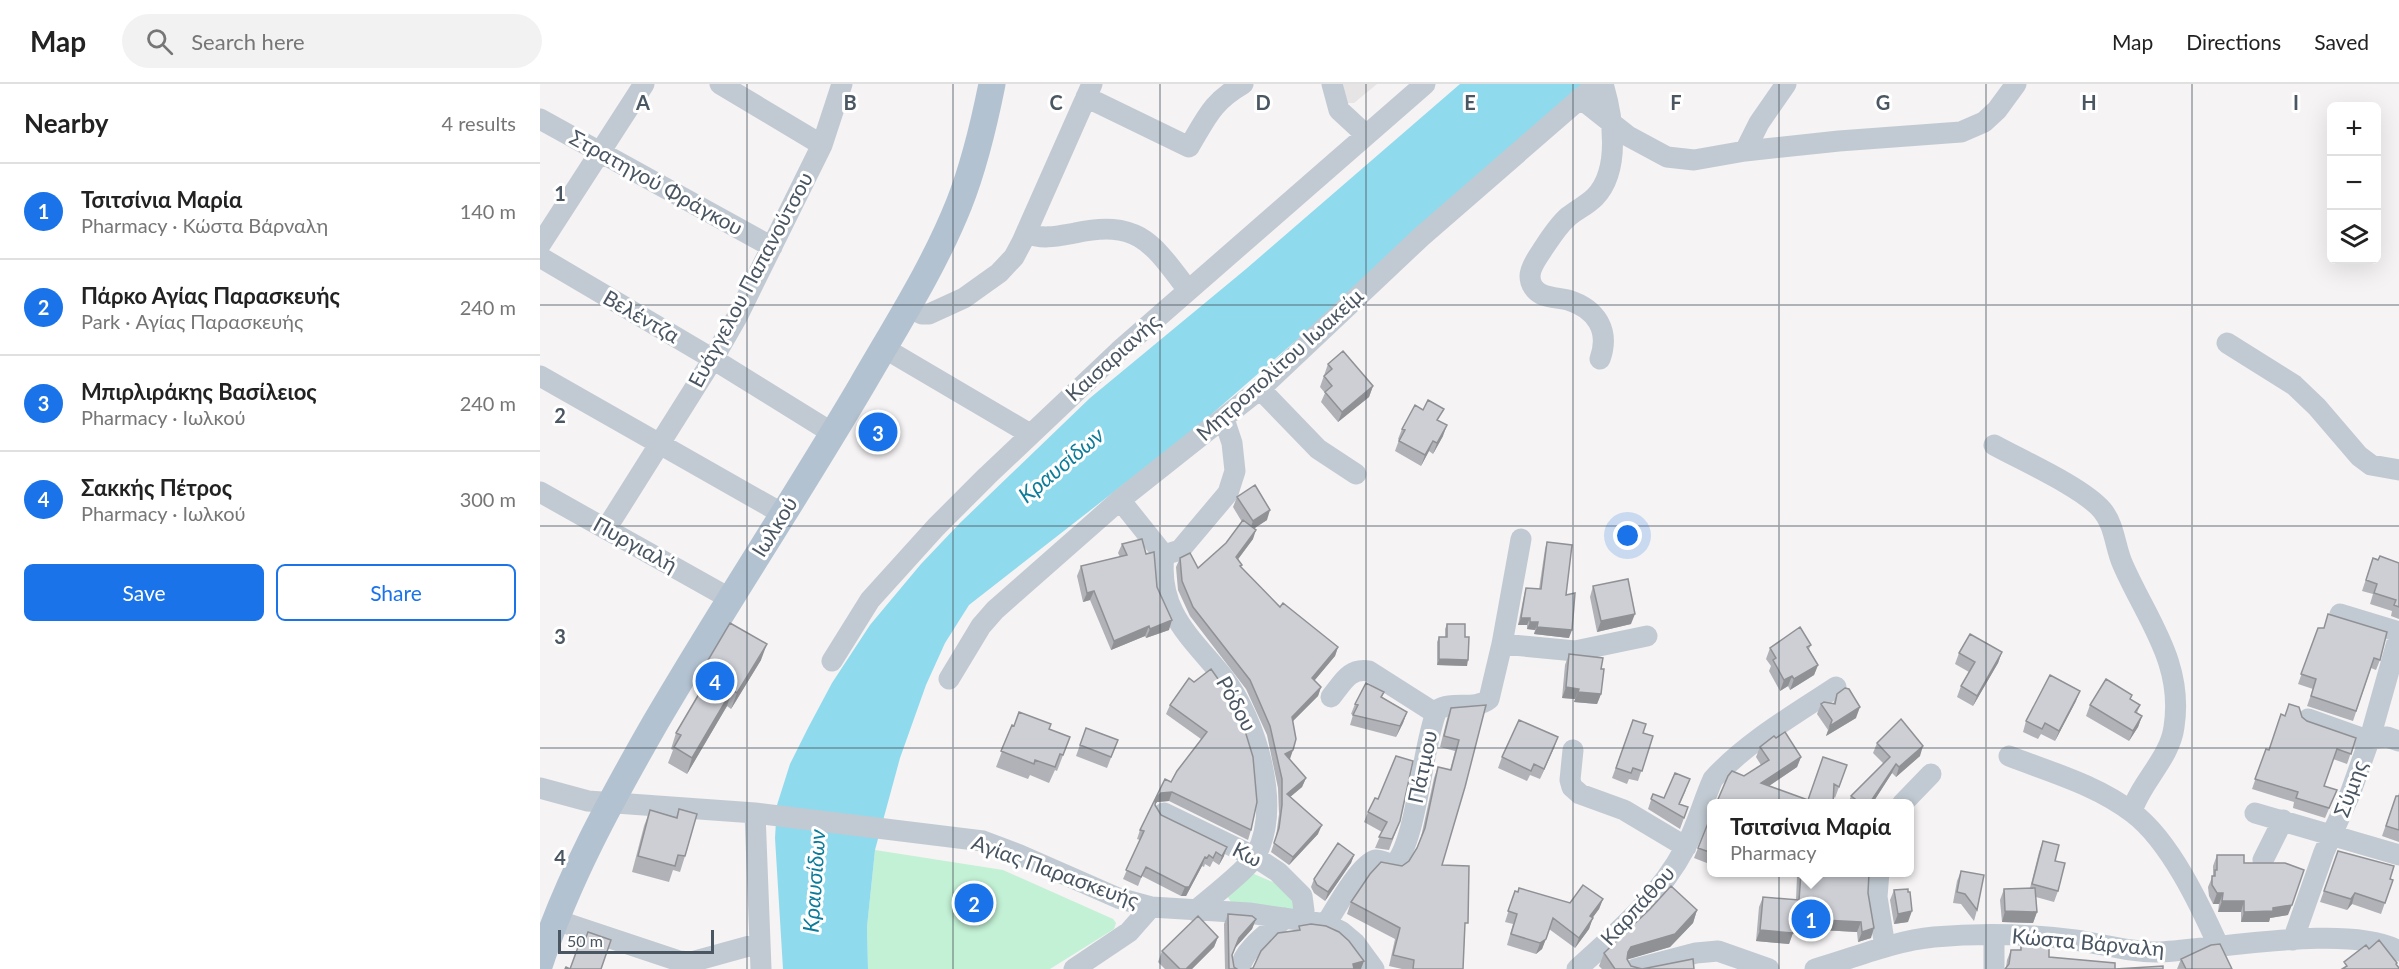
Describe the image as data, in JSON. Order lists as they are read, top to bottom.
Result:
{
  "streets": {
    "main road": ["Ιωλκού"],
    "street": [
      "Στρατηγού Φράγκου",
      "Ευάγγελου Παπανούτσου",
      "Βελέντζα",
      "Καισαριανής",
      "Μητροπολίτου Ιωακείμ",
      "Πυργιαλή",
      "Ρόδου",
      "Πάτμου",
      "Σύμης",
      "Κω",
      "Αγίας Παρασκευής",
      "Καρπάθου",
      "Κώστα Βάρναλη"
    ]
  },
  "crossings": [
    ["Στρατηγού Φράγκου", "Ευάγγελου Παπανούτσου"],
    ["Ευάγγελου Παπανούτσου", "Βελέντζα"],
    ["Ευάγγελου Παπανούτσου", "Πυργιαλή"],
    ["Βελέντζα", "Ιωλκού"],
    ["Ιωλκού", "Πυργιαλή"],
    ["Ιωλκού", "Αγίας Παρασκευής"],
    ["Ρόδου", "Κω"],
    ["Πάτμου", "Αγίας Παρασκευής"],
    ["Σύμης", "Κώστα Βάρναλη"],
    ["Κω", "Αγίας Παρασκευής"]
  ],
  "water": ["Κραυσίδων"],
  "scale_bar": "50 m",
  "page": {
    "header": "Map",
    "search": "Search here",
    "nav": ["Map", "Directions", "Saved"],
    "heading": ["Nearby", "4 results"],
    "map_buttons": ["+", "−"],
    "list": [
      {
        "mark": "1",
        "name": "Τσιτσίνια Μαρία",
        "note": "Pharmacy · Κώστα Βάρναλη",
        "value": "140 m"
      },
      {
        "mark": "2",
        "name": "Πάρκο Αγίας Παρασκευής",
        "note": "Park · Αγίας Παρασκευής",
        "value": "240 m"
      },
      {
        "mark": "3",
        "name": "Μπιρλιράκης Βασίλειος",
        "note": "Pharmacy · Ιωλκού",
        "value": "240 m"
      },
      {
        "mark": "4",
        "name": "Σακκής Πέτρος",
        "note": "Pharmacy · Ιωλκού",
        "value": "300 m"
      }
    ],
    "pins": [
      "3",
      "4",
      "2",
      "1"
    ],
    "buttons": ["Save", "Share"],
    "popup": ["Τσιτσίνια Μαρία", "Pharmacy"],
    "scale": "50 m"
  },
  "grid": {
    "columns": [
      "A",
      "B",
      "C",
      "D",
      "E",
      "F",
      "G",
      "H",
      "I"
    ],
    "rows": [
      "1",
      "2",
      "3",
      "4"
    ]
  }
}
